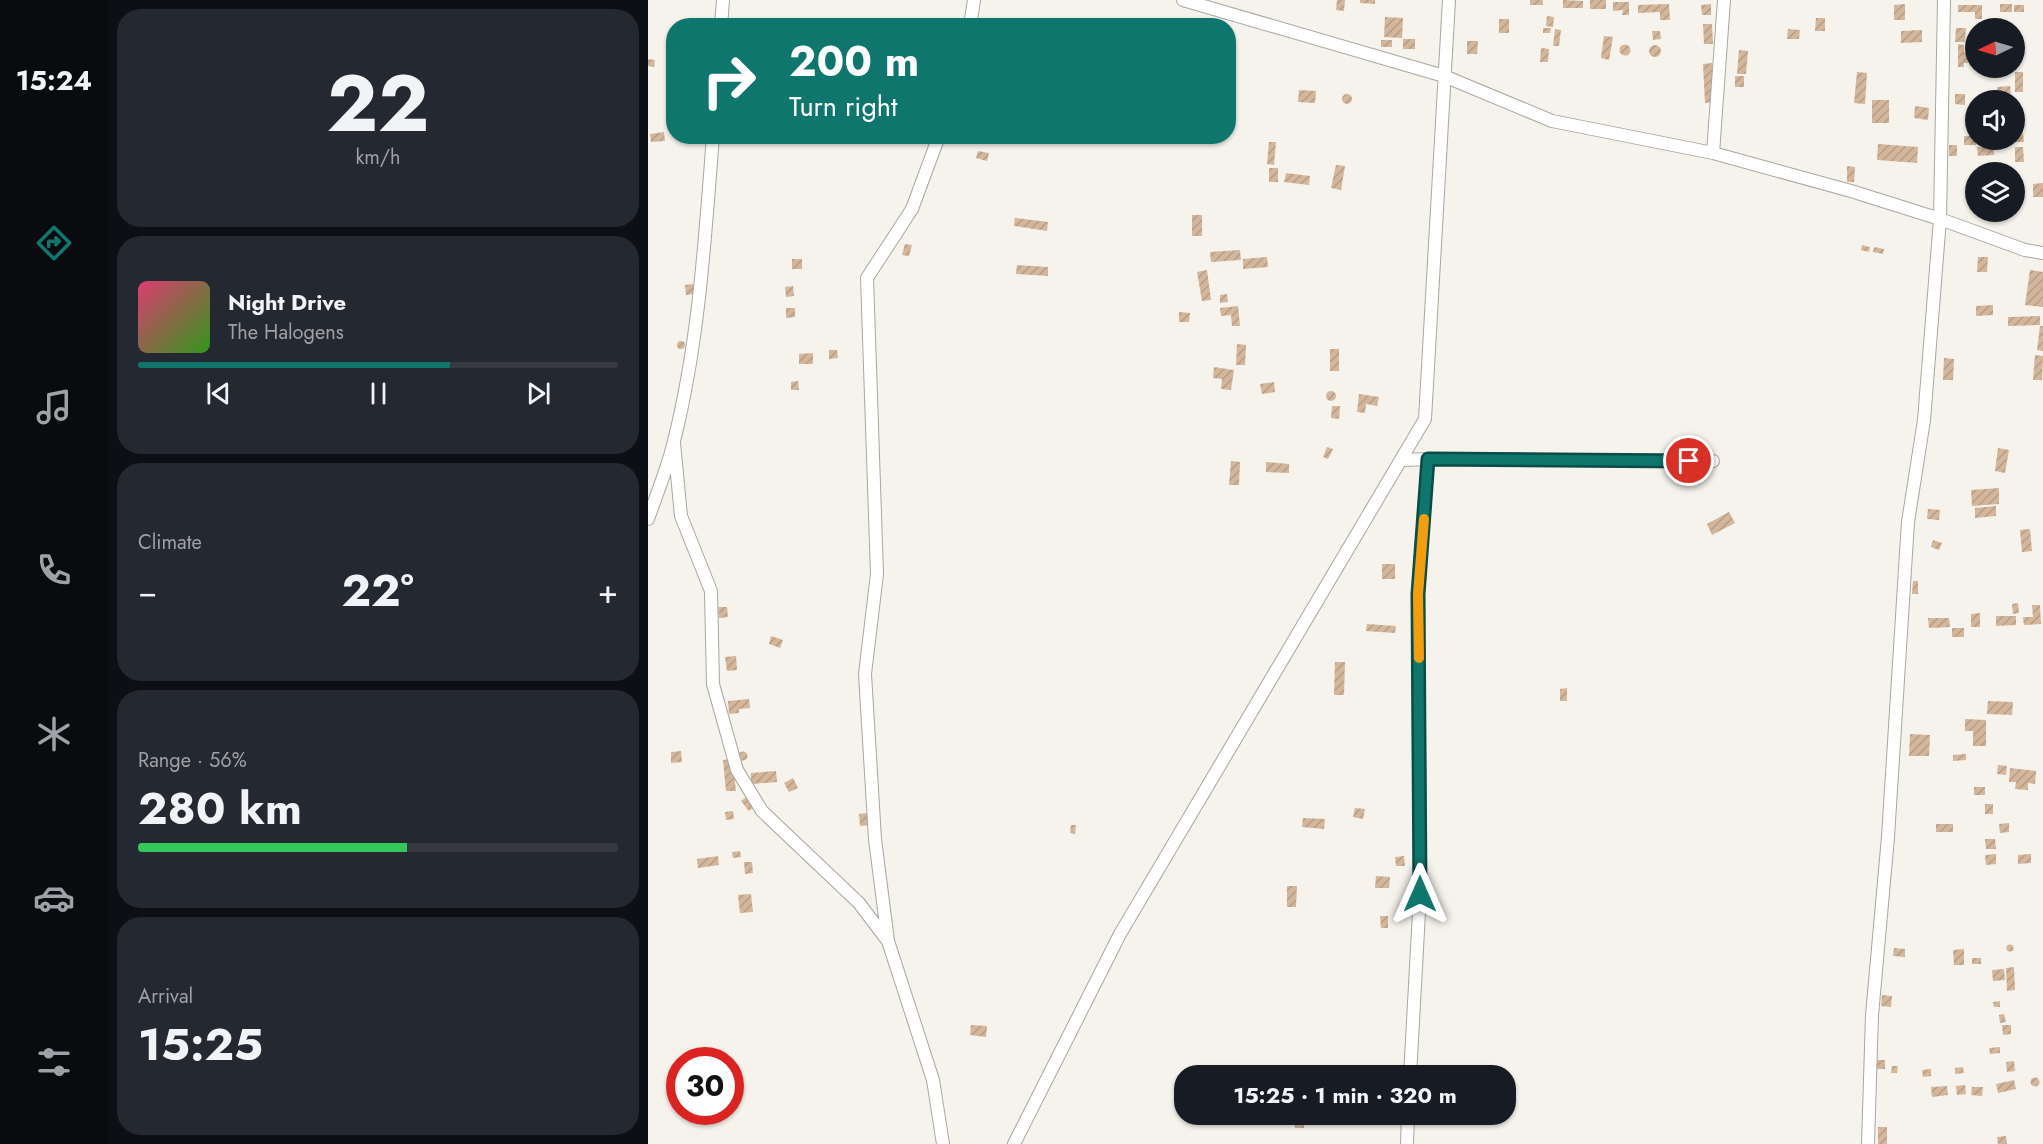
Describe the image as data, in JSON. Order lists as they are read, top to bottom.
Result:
{
  "north": "left",
  "page": {
    "tabs": "15:24",
    "tile": [
      ["22", "km/h"],
      "Climate",
      ["Range · 56%", "280 km"],
      ["Arrival", "15:25"]
    ],
    "turn": ["200 m", "Turn right"],
    "song": ["Night Drive", "The Halogens"],
    "heat": ["−", "22°", "+"],
    "limit": "30",
    "trip": "15:25 · 1 min · 320 m"
  }
}
